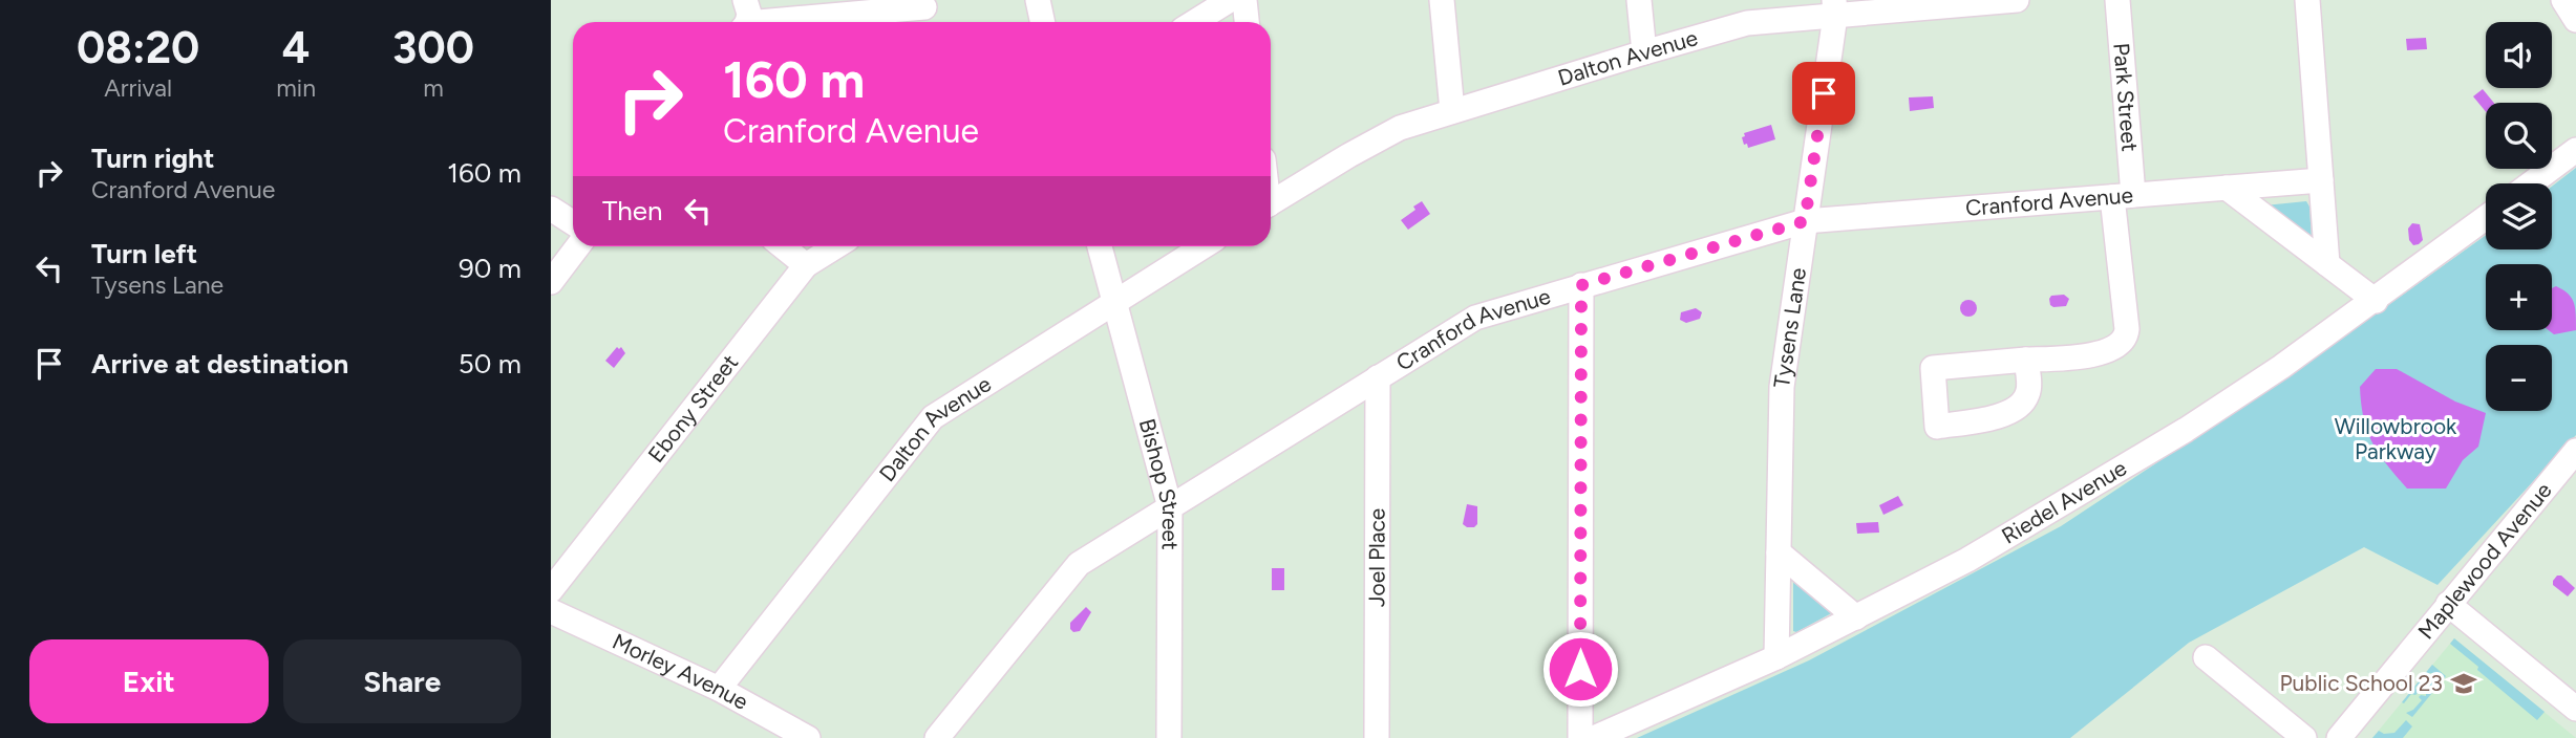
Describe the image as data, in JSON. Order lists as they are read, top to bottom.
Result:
{
  "streets": {
    "street": [
      "Dalton Avenue",
      "Park Street",
      "Cranford Avenue",
      "Tysens Lane",
      "Ebony Street",
      "Bishop Street",
      "Riedel Avenue",
      "Joel Place",
      "Maplewood Avenue",
      "Morley Avenue"
    ]
  },
  "crossings": [
    ["Dalton Avenue", "Tysens Lane"],
    ["Dalton Avenue", "Bishop Street"],
    ["Dalton Avenue", "Morley Avenue"],
    ["Park Street", "Cranford Avenue"],
    ["Cranford Avenue", "Tysens Lane"],
    ["Cranford Avenue", "Bishop Street"],
    ["Cranford Avenue", "Joel Place"],
    ["Tysens Lane", "Riedel Avenue"]
  ],
  "parks": ["Willowbrook Parkway"],
  "places": {
    "school or university": ["Public School 23"]
  },
  "page": {
    "eta": [
      "08:20",
      "Arrival",
      "4",
      "min",
      "300",
      "m"
    ],
    "map_buttons": ["+", "−"],
    "turn": ["160 m", "Cranford Avenue"],
    "list": [
      {
        "name": "Turn right",
        "note": "Cranford Avenue",
        "value": "160 m"
      },
      {
        "name": "Turn left",
        "note": "Tysens Lane",
        "value": "90 m"
      },
      {
        "name": "Arrive at destination",
        "value": "50 m"
      }
    ],
    "then": "Then",
    "buttons": ["Exit", "Share"]
  }
}
